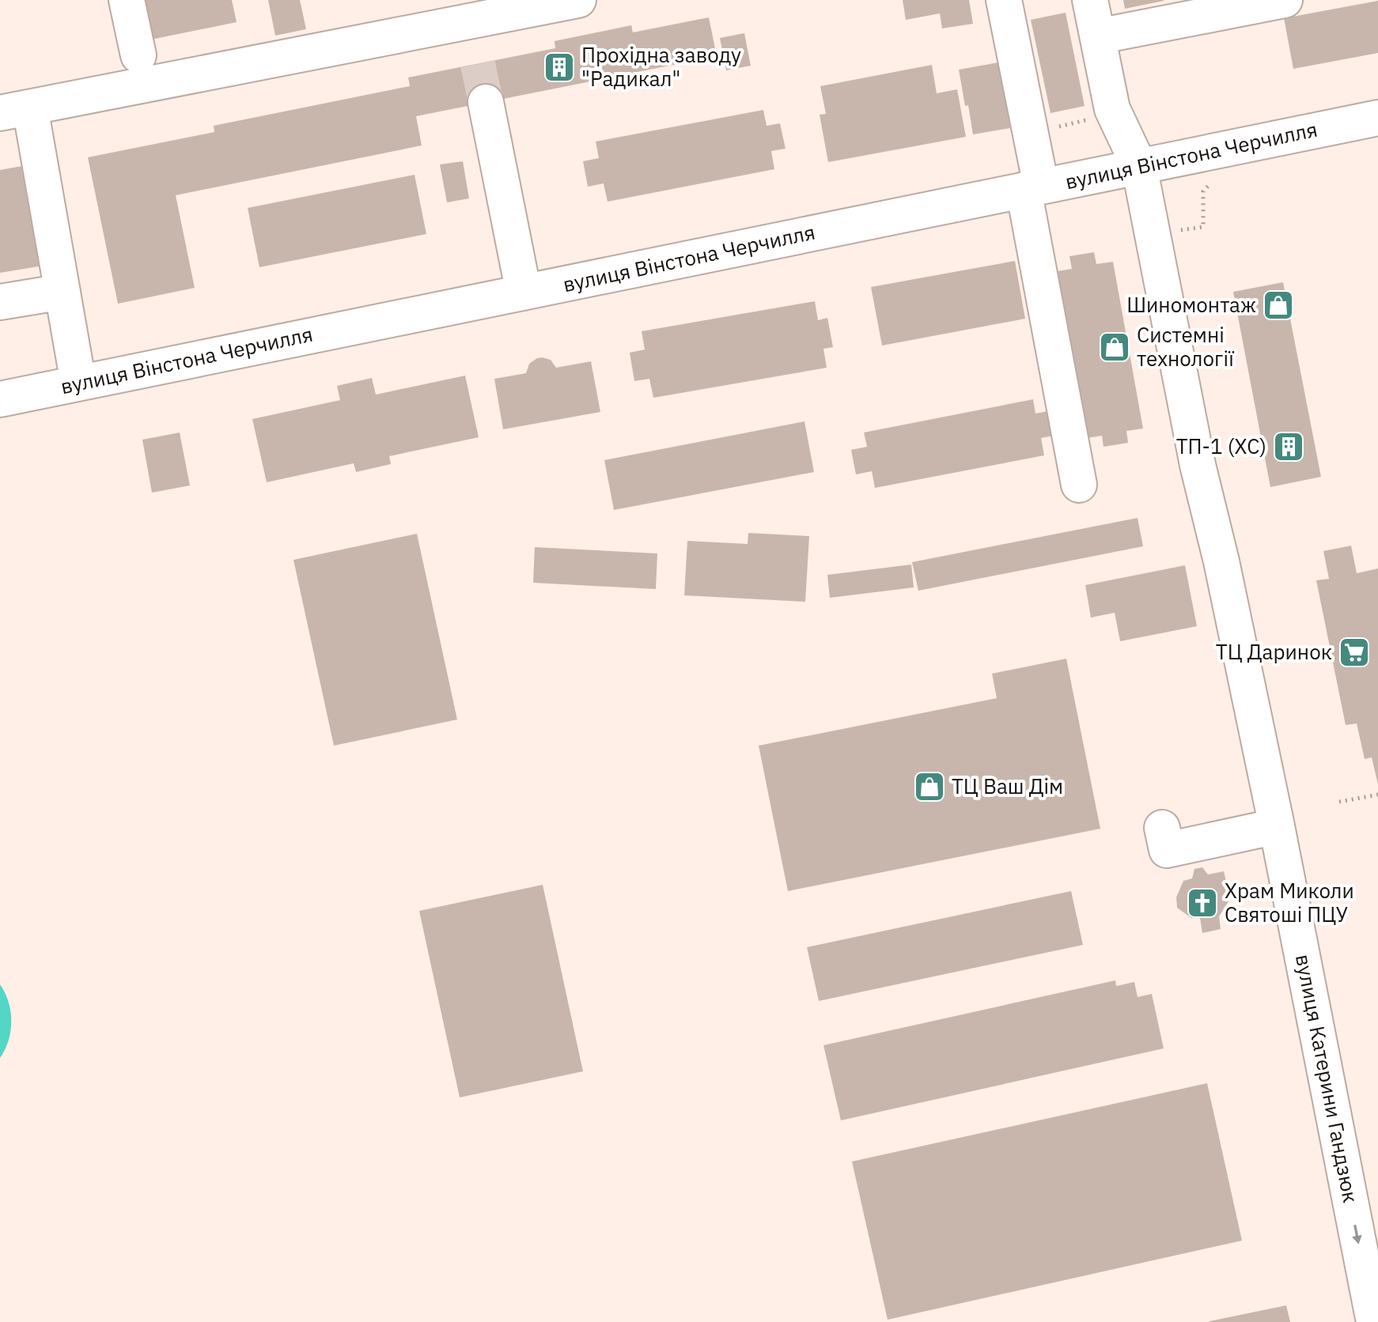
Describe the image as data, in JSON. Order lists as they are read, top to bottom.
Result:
{
  "streets": {
    "street": ["вулиця Вінстона Черчилля", "вулиця Катерини Гандзюк"]
  },
  "crossings": [
    ["вулиця Вінстона Черчилля", "вулиця Катерини Гандзюк"]
  ],
  "one_way": ["вулиця Катерини Гандзюк"],
  "places": {
    "building": ["Прохідна заводу \"Радикал\"", "ТП-1 (ХС)"],
    "shop": ["Шиномонтаж", "Системні технології", "ТЦ Ваш Дім"],
    "supermarket": ["ТЦ Даринок"],
    "church": ["Храм Миколи Святоші ПЦУ"]
  }
}
